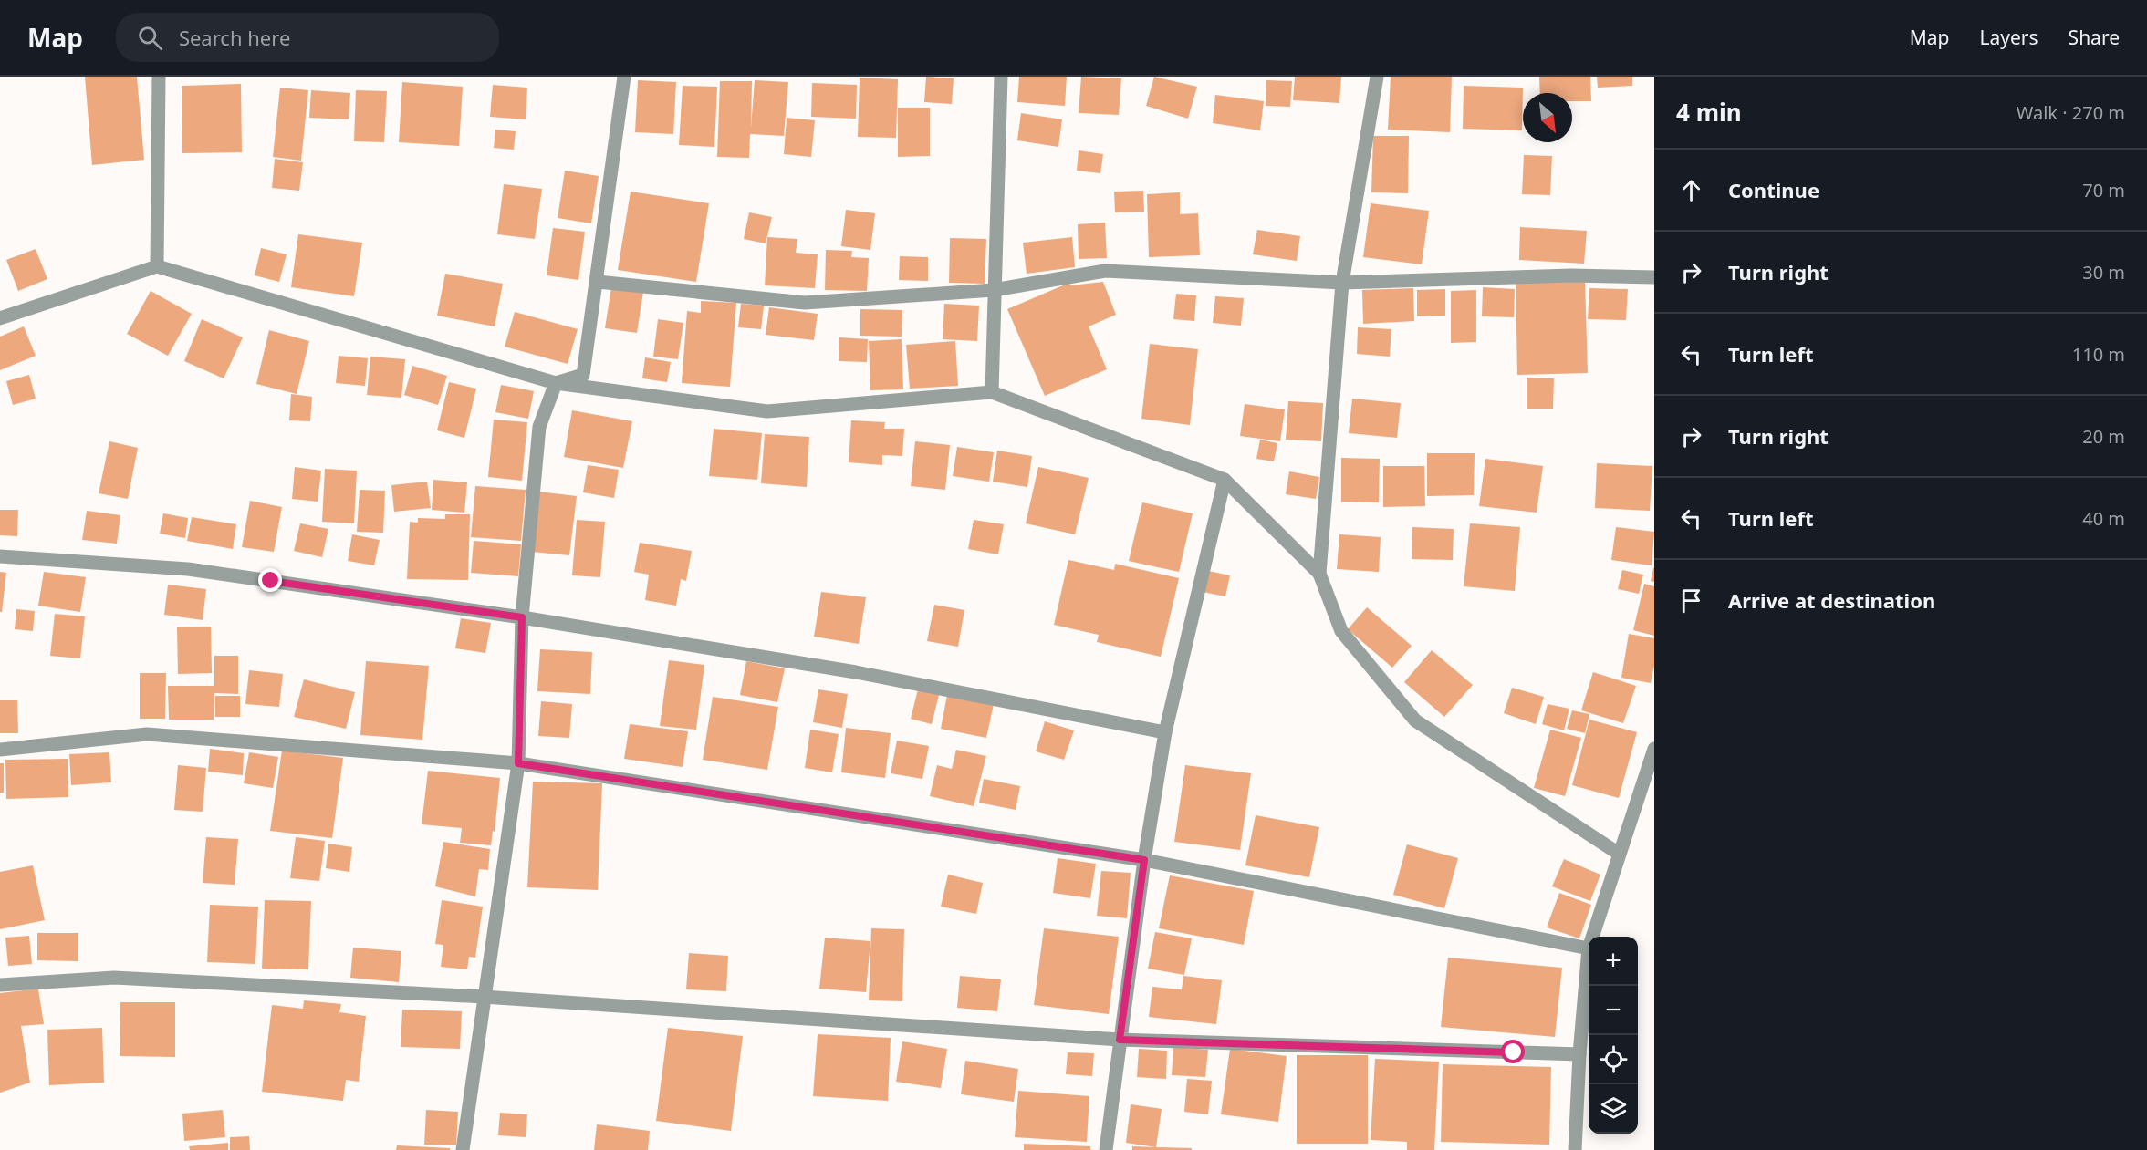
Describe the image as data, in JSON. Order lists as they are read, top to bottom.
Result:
{
  "north": "bottom right",
  "page": {
    "header": "Map",
    "search": "Search here",
    "nav": ["Map", "Layers", "Share"],
    "heading": ["4 min", "Walk · 270 m"],
    "list": [
      ["Continue", "70 m"],
      ["Turn right", "30 m"],
      ["Turn left", "110 m"],
      ["Turn right", "20 m"],
      ["Turn left", "40 m"],
      "Arrive at destination"
    ],
    "map_buttons": ["+", "−"]
  }
}
